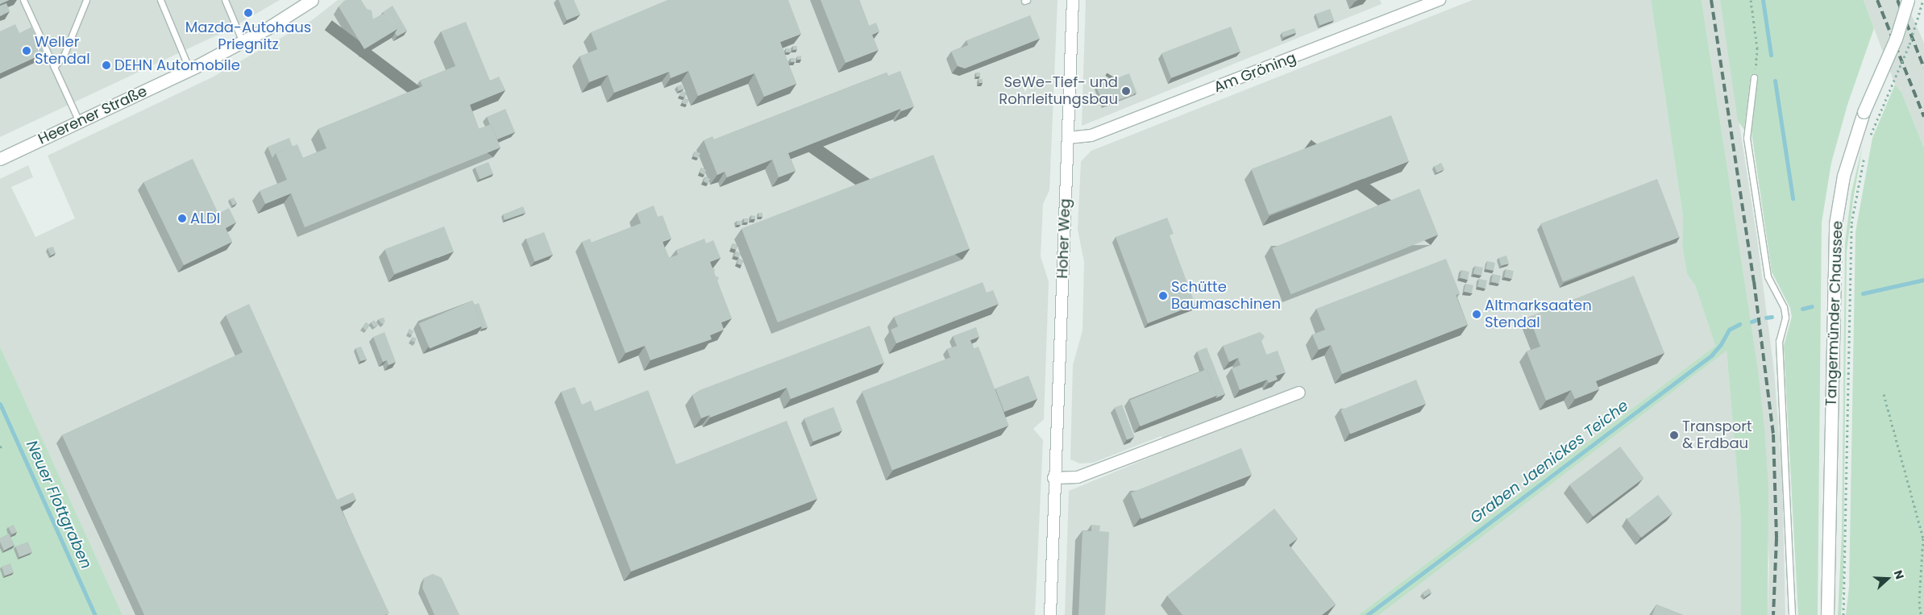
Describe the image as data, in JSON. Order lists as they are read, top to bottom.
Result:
{
  "streets": {
    "main road": ["Heerener Straße", "Tangermünder Chaussee"],
    "street": ["Am Gröning", "Hoher Weg"]
  },
  "crossings": [
    ["Am Gröning", "Hoher Weg"]
  ],
  "water": ["Graben Jaenickes Teiche", "Neuer Flottgraben"],
  "places": [
    "Mazda-Autohaus Priegnitz",
    "Weller Stendal",
    "DEHN Automobile",
    "SeWe-Tief- und Rohrleitungsbau",
    "ALDI",
    "Schütte Baumaschinen",
    "Altmarksaaten Stendal",
    "Transport & Erdbau"
  ],
  "north": "right"
}
